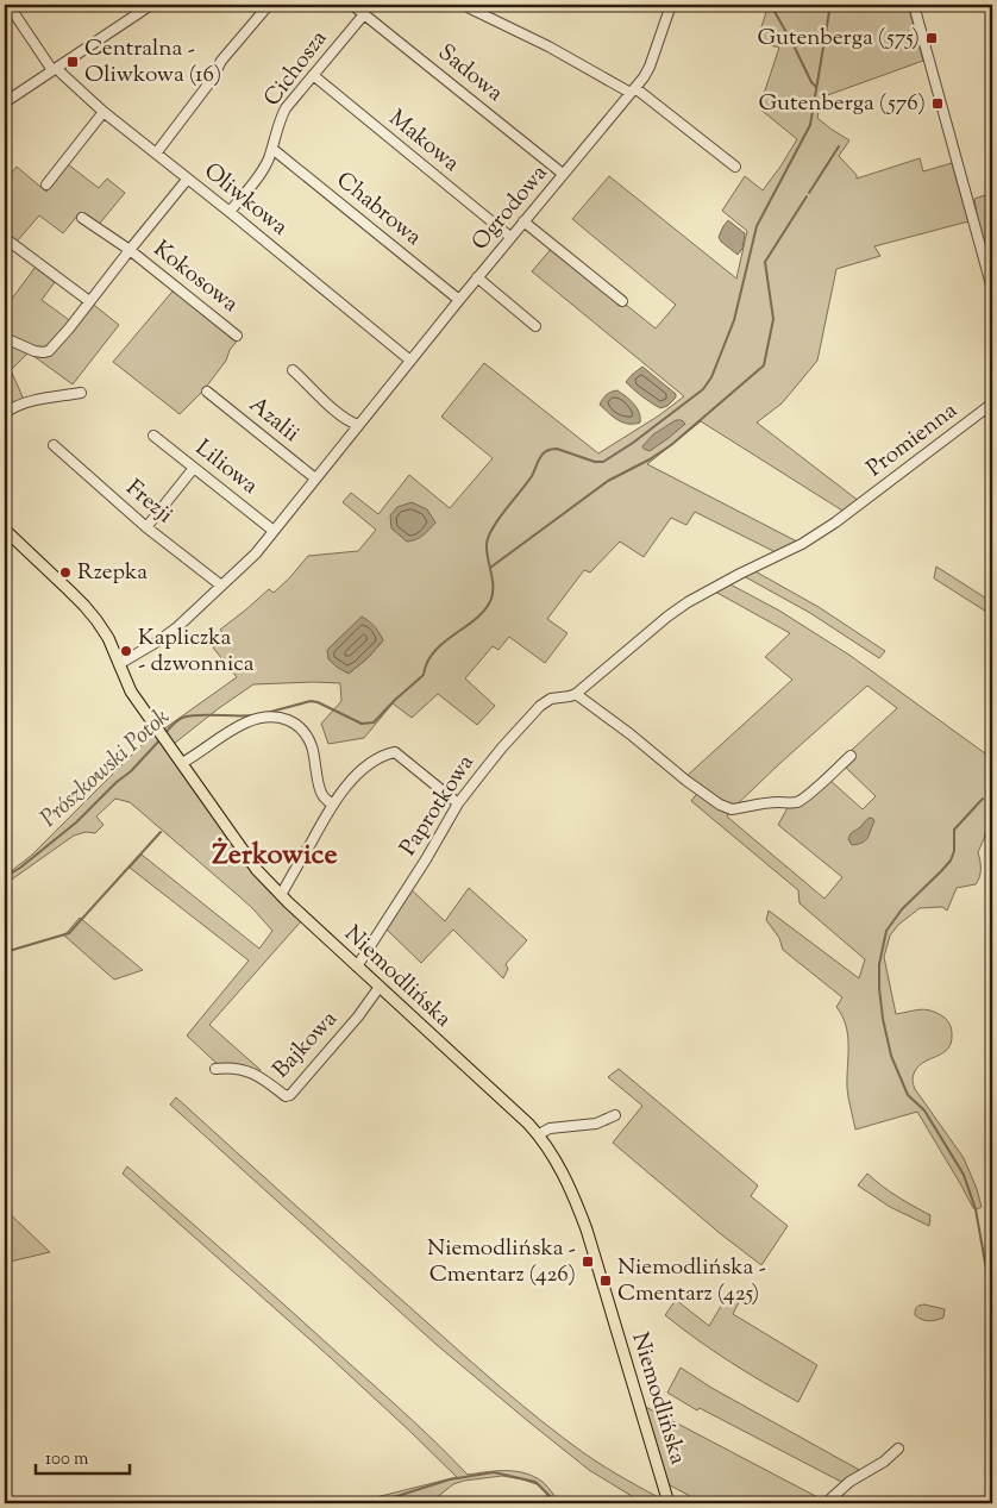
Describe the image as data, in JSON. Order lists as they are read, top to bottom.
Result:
{
  "streets": {
    "main road": ["Niemodlińska"],
    "street": [
      "Cichosza",
      "Sadowa",
      "Makowa",
      "Oliwkowa",
      "Ogrodowa",
      "Chabrowa",
      "Kokosowa",
      "Azalii",
      "Promienna",
      "Liliowa",
      "Frezji",
      "Paprotkowa",
      "Bajkowa"
    ]
  },
  "crossings": [
    ["Cichosza", "Sadowa"],
    ["Cichosza", "Makowa"],
    ["Cichosza", "Oliwkowa"],
    ["Cichosza", "Chabrowa"],
    ["Sadowa", "Ogrodowa"],
    ["Makowa", "Ogrodowa"],
    ["Oliwkowa", "Ogrodowa"],
    ["Ogrodowa", "Chabrowa"],
    ["Ogrodowa", "Azalii"],
    ["Ogrodowa", "Liliowa"],
    ["Ogrodowa", "Frezji"],
    ["Ogrodowa", "Niemodlińska"],
    ["Promienna", "Paprotkowa"],
    ["Paprotkowa", "Niemodlińska"],
    ["Niemodlińska", "Bajkowa"]
  ],
  "districts": ["Żerkowice"],
  "water": ["Prószkowski Potok"],
  "places": {
    "transit": [
      "Gutenberga (575)",
      "Centralna - Oliwkowa (16)",
      "Gutenberga (576)",
      "Niemodlińska - Cmentarz (426)",
      "Niemodlińska - Cmentarz (425)"
    ],
    "other": ["Rzepka", "Kapliczka - dzwonnica"]
  },
  "scale_bar": "100 m"
}
